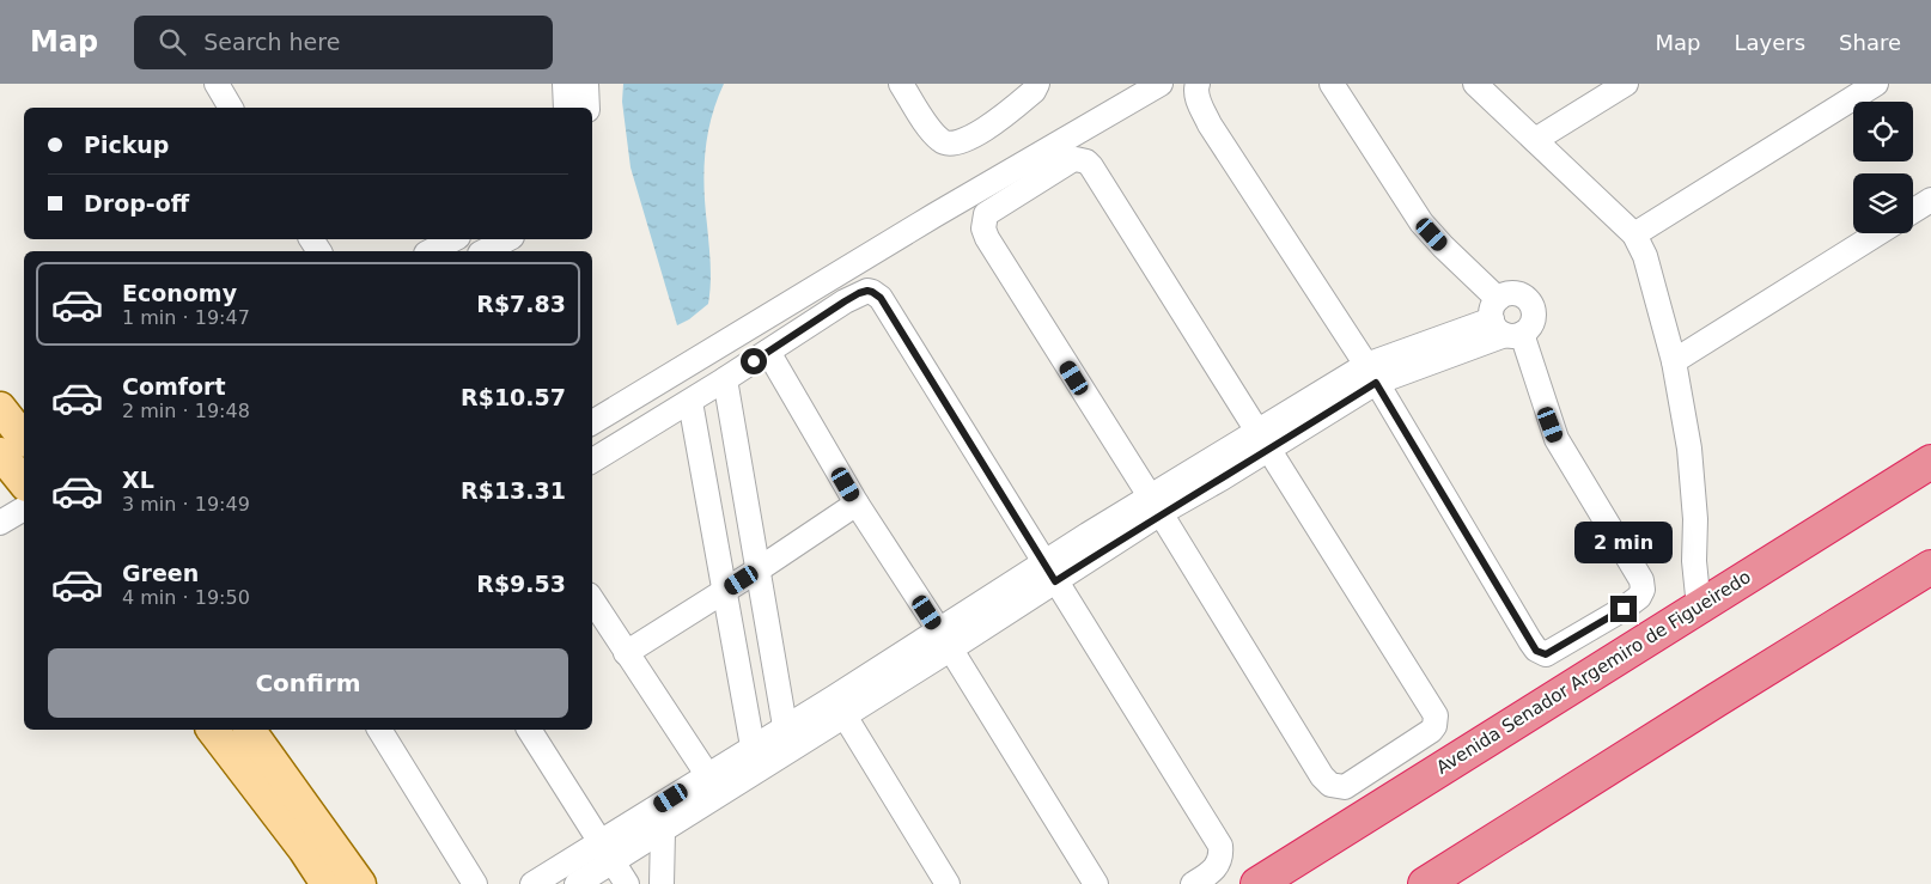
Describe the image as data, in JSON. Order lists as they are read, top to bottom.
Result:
{
  "streets": {
    "highway": ["Avenida Senador Argemiro de Figueiredo"]
  },
  "page": {
    "header": "Map",
    "search": "Search here",
    "nav": ["Map", "Layers", "Share"],
    "banner": ["Pickup", "Drop-off"],
    "list": [
      {
        "name": "Economy",
        "note": "1 min · 19:47",
        "value": "R$7.83"
      },
      {
        "name": "Comfort",
        "note": "2 min · 19:48",
        "value": "R$10.57"
      },
      {
        "name": "XL",
        "note": "3 min · 19:49",
        "value": "R$13.31"
      },
      {
        "name": "Green",
        "note": "4 min · 19:50",
        "value": "R$9.53"
      }
    ],
    "bubble": "2 min",
    "buttons": "Confirm"
  }
}
